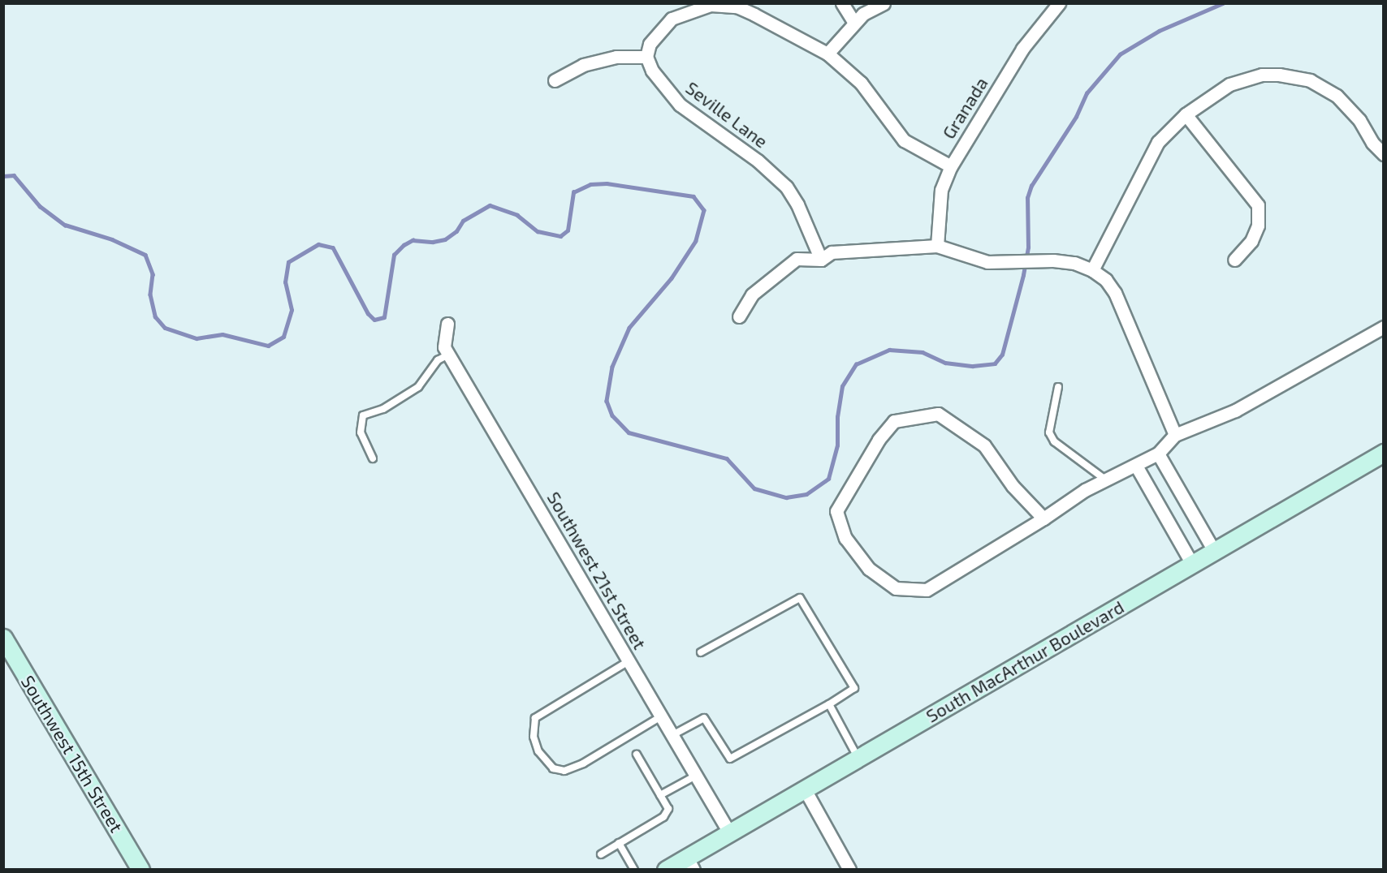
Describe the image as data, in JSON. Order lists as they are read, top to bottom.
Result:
{
  "streets": {
    "main road": ["South MacArthur Boulevard", "Southwest 15th Street"],
    "street": ["Granada", "Seville Lane", "Southwest 21st Street"]
  },
  "crossings": [
    ["Southwest 21st Street", "South MacArthur Boulevard"]
  ]
}
